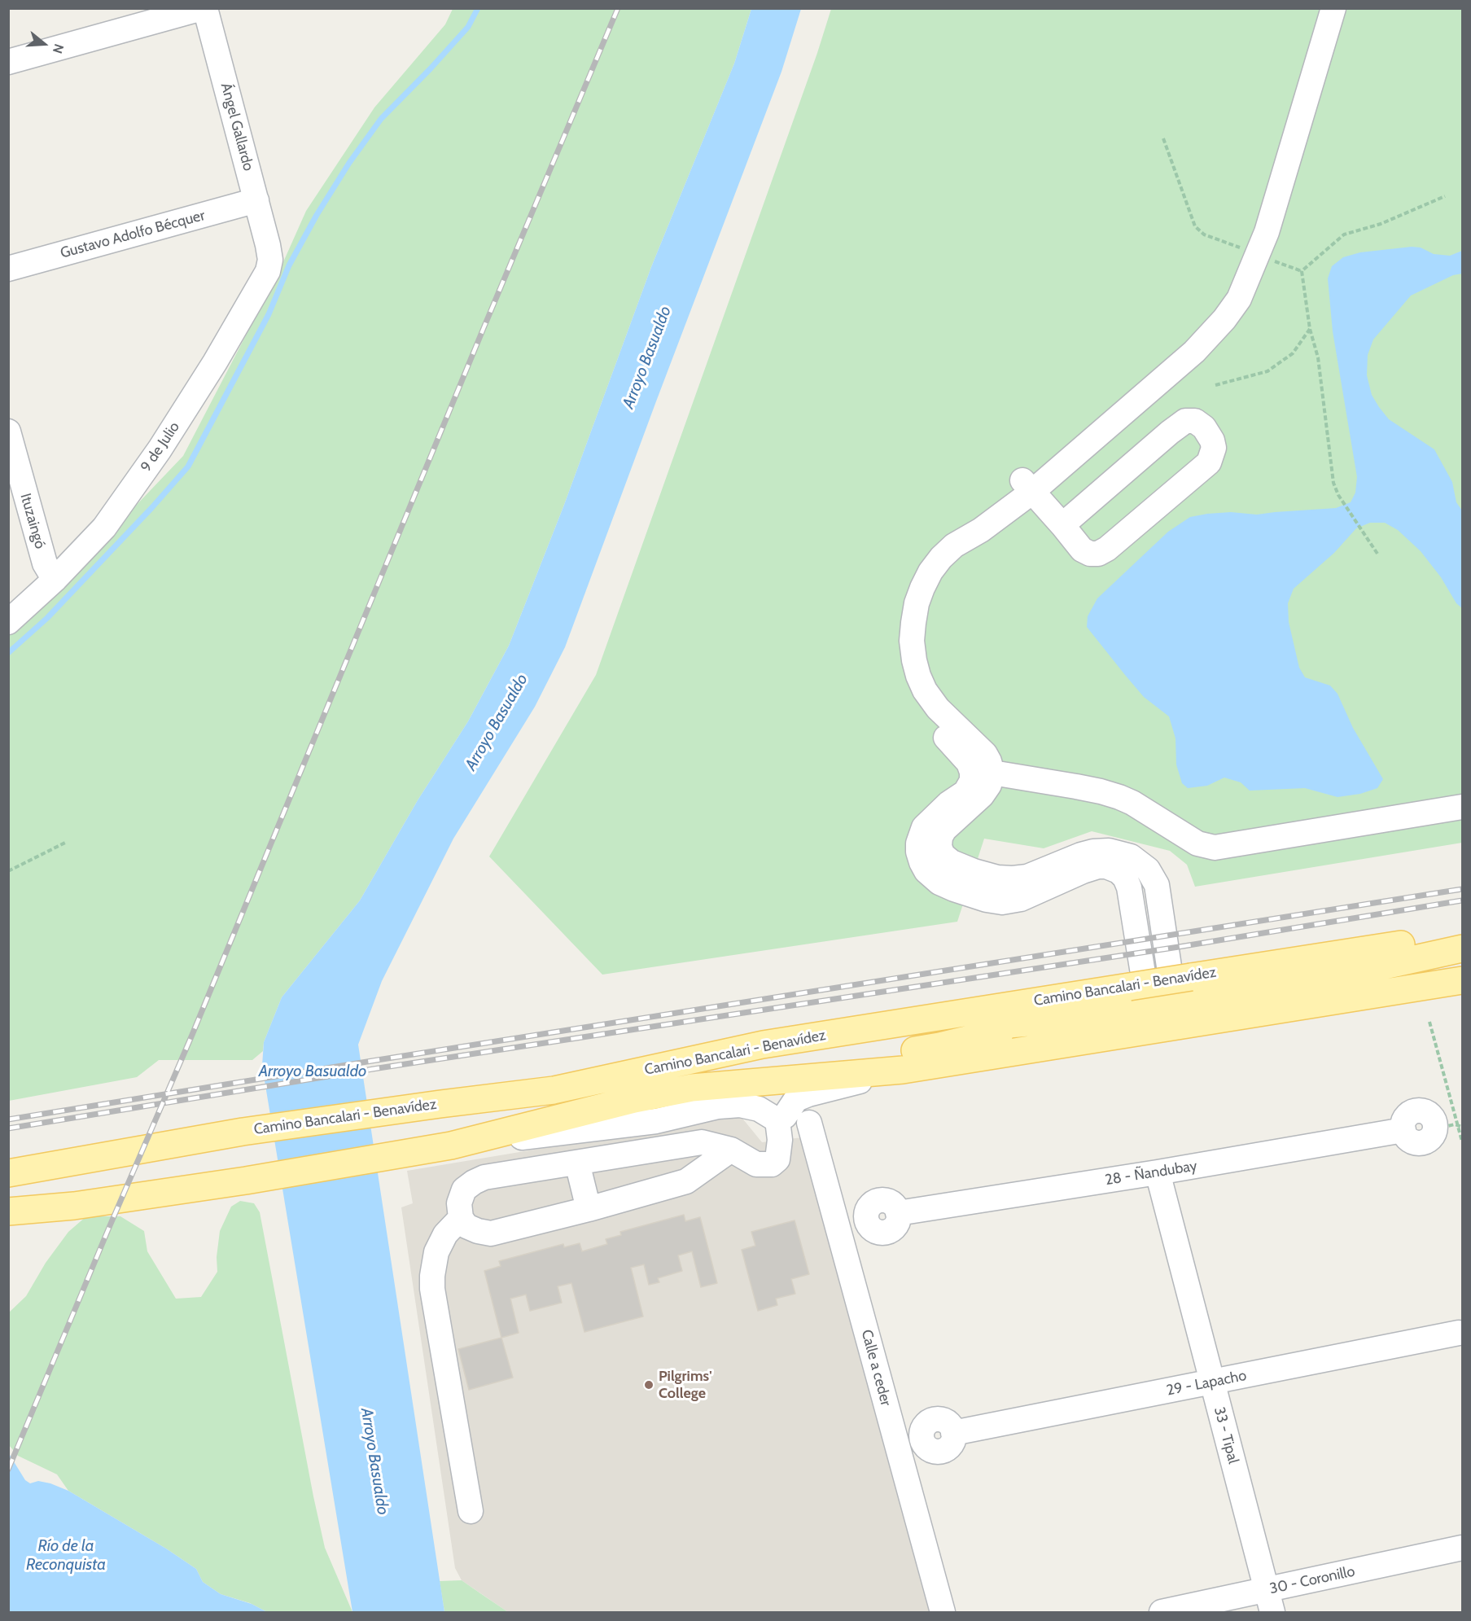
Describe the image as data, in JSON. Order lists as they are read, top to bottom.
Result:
{
  "streets": {
    "main road": ["Camino Bancalari - Benavídez"],
    "street": [
      "Ángel Gallardo",
      "Gustavo Adolfo Bécquer",
      "9 de Julio",
      "Ituzaingó",
      "28 - Ñandubay",
      "Calle a ceder",
      "29 - Lapacho",
      "33 - Tipal",
      "30 - Coronillo"
    ]
  },
  "crossings": [
    ["Ángel Gallardo", "Gustavo Adolfo Bécquer"],
    ["Ángel Gallardo", "9 de Julio"],
    ["9 de Julio", "Ituzaingó"],
    ["28 - Ñandubay", "33 - Tipal"],
    ["29 - Lapacho", "33 - Tipal"],
    ["33 - Tipal", "30 - Coronillo"]
  ],
  "water": ["Arroyo Basualdo", "Río de la Reconquista"],
  "places": ["Pilgrims' College"],
  "north": "right"
}
